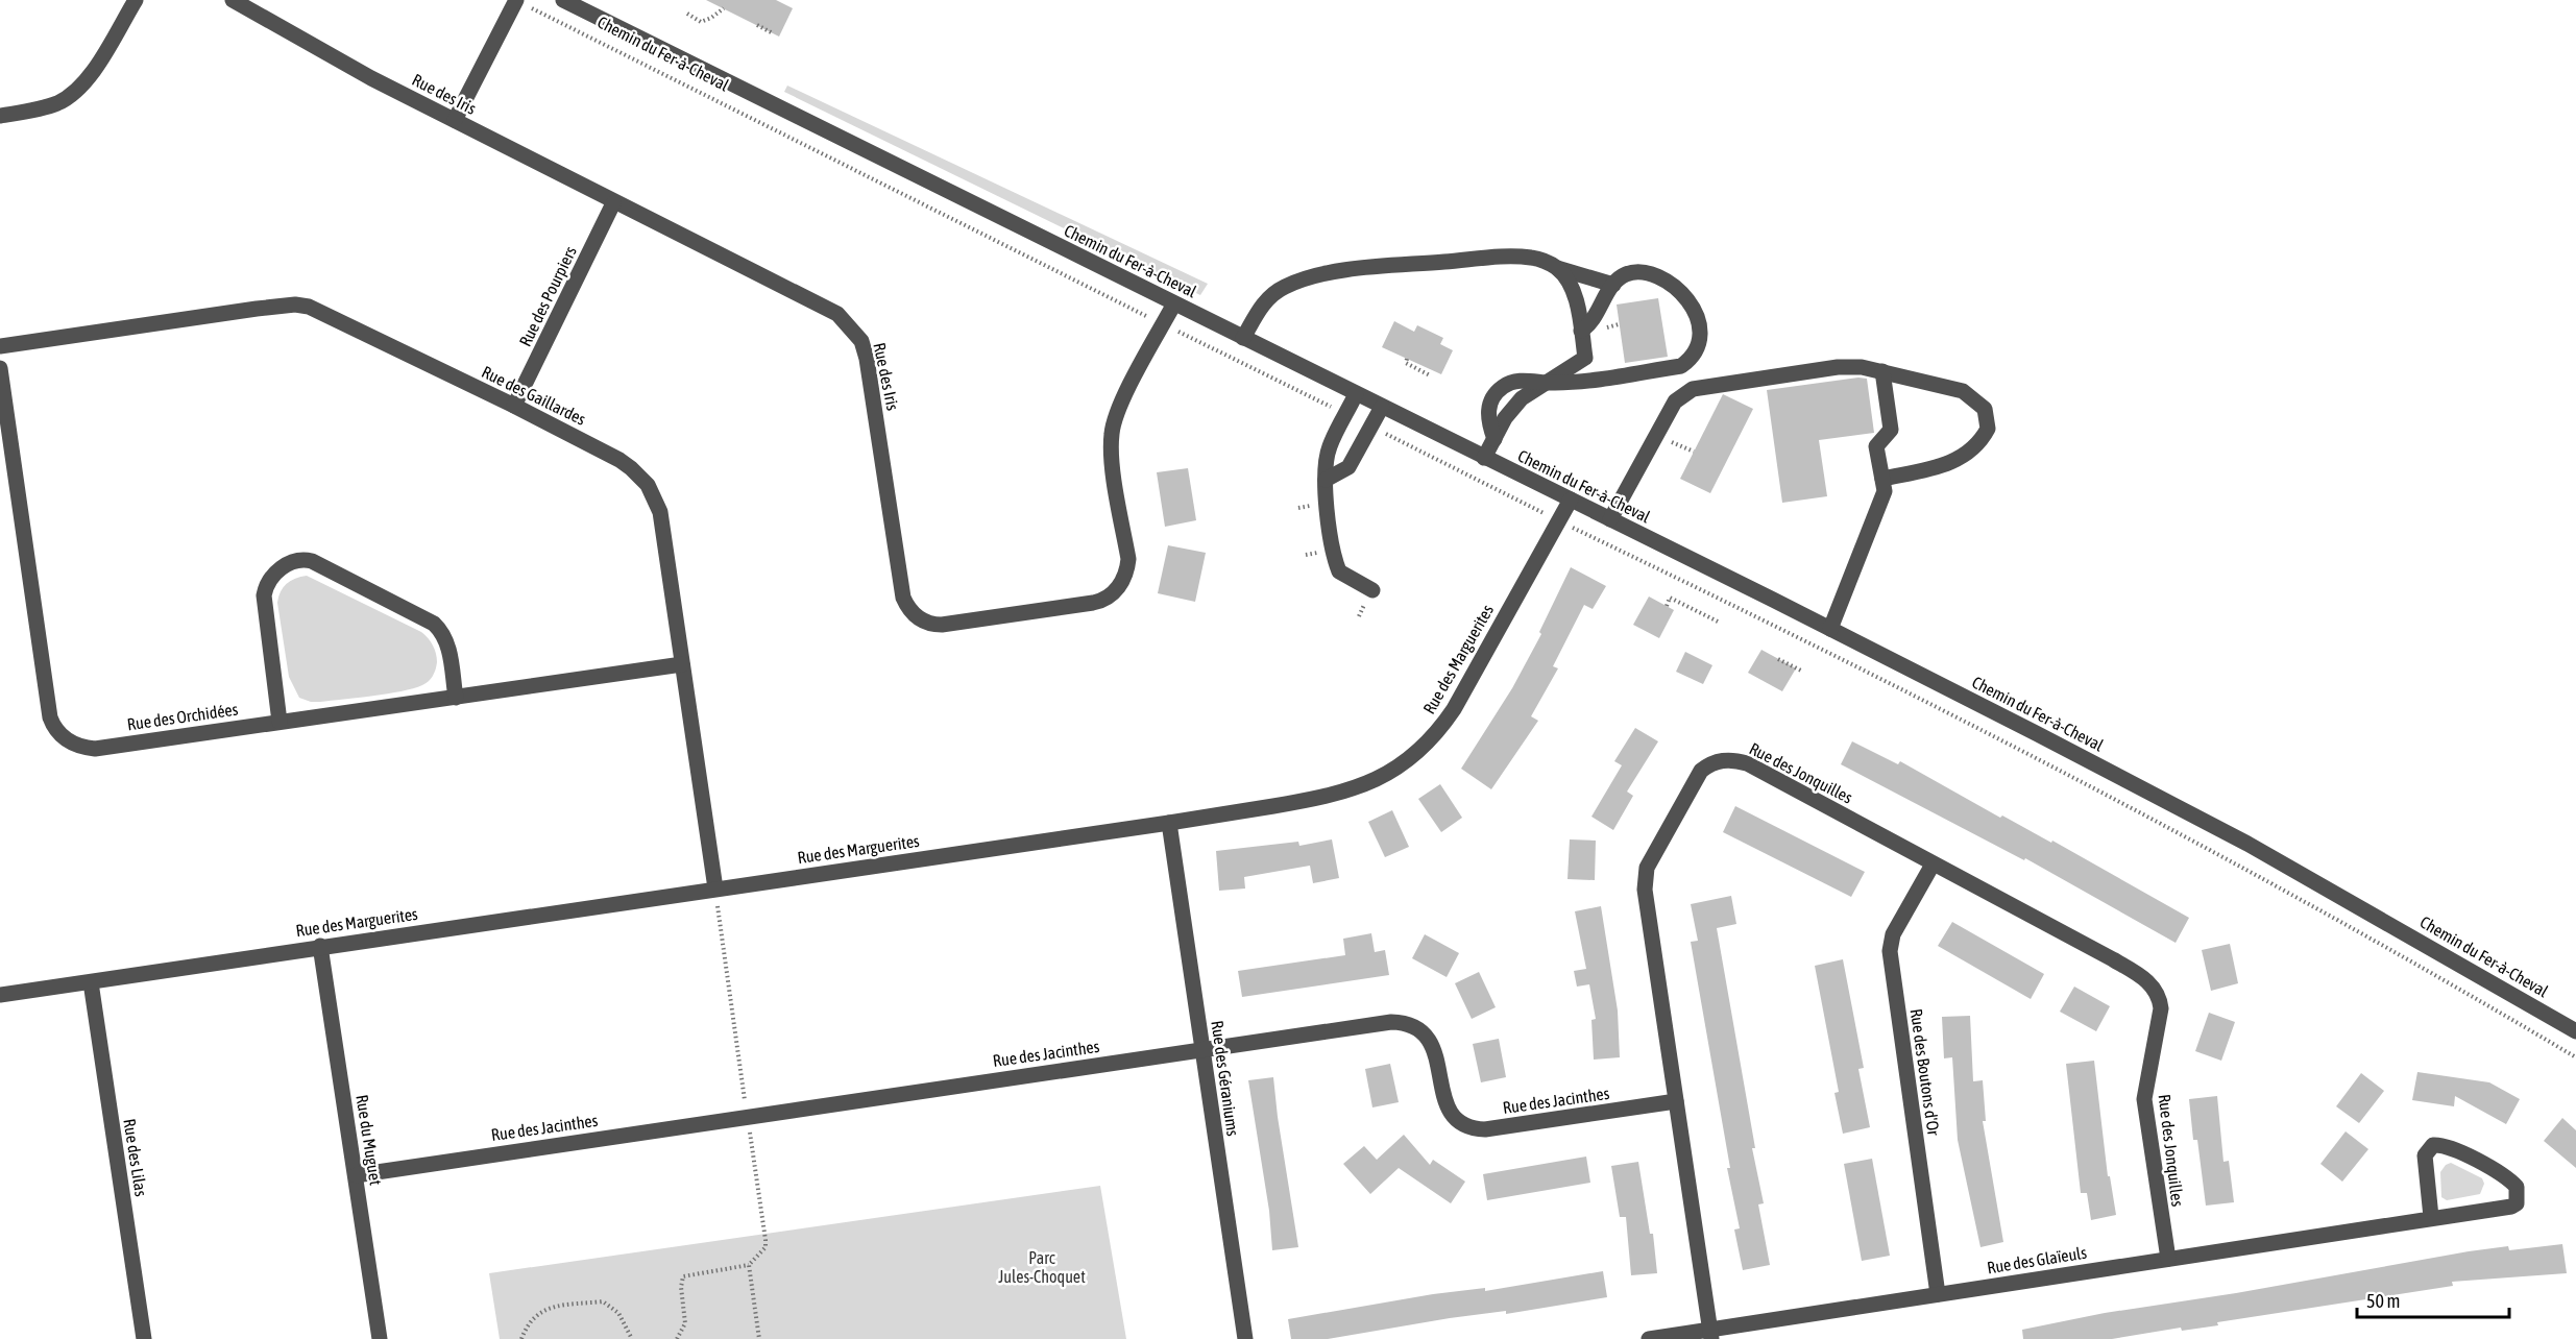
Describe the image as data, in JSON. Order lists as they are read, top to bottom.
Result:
{
  "streets": {
    "street": [
      "Chemin du Fer-à-Cheval",
      "Rue des Iris",
      "Rue des Pourpiers",
      "Rue des Gaillardes",
      "Rue des Marguerites",
      "Rue des Orchidées",
      "Rue des Jonquilles",
      "Rue des Jacinthes",
      "Rue des Boutons d'Or",
      "Rue des Géraniums",
      "Rue du Muguet",
      "Rue des Lilas",
      "Rue des Glaïeuls"
    ]
  },
  "crossings": [
    ["Chemin du Fer-à-Cheval", "Rue des Iris"],
    ["Chemin du Fer-à-Cheval", "Rue des Marguerites"],
    ["Rue des Iris", "Rue des Pourpiers"],
    ["Rue des Pourpiers", "Rue des Gaillardes"],
    ["Rue des Gaillardes", "Rue des Marguerites"],
    ["Rue des Gaillardes", "Rue des Orchidées"],
    ["Rue des Marguerites", "Rue des Géraniums"],
    ["Rue des Marguerites", "Rue du Muguet"],
    ["Rue des Marguerites", "Rue des Lilas"],
    ["Rue des Jonquilles", "Rue des Jacinthes"],
    ["Rue des Jonquilles", "Rue des Boutons d'Or"],
    ["Rue des Jonquilles", "Rue des Glaïeuls"],
    ["Rue des Jacinthes", "Rue des Géraniums"],
    ["Rue des Jacinthes", "Rue du Muguet"],
    ["Rue des Boutons d'Or", "Rue des Glaïeuls"]
  ],
  "parks": ["Parc Jules-Choquet"],
  "scale_bar": "50 m"
}
